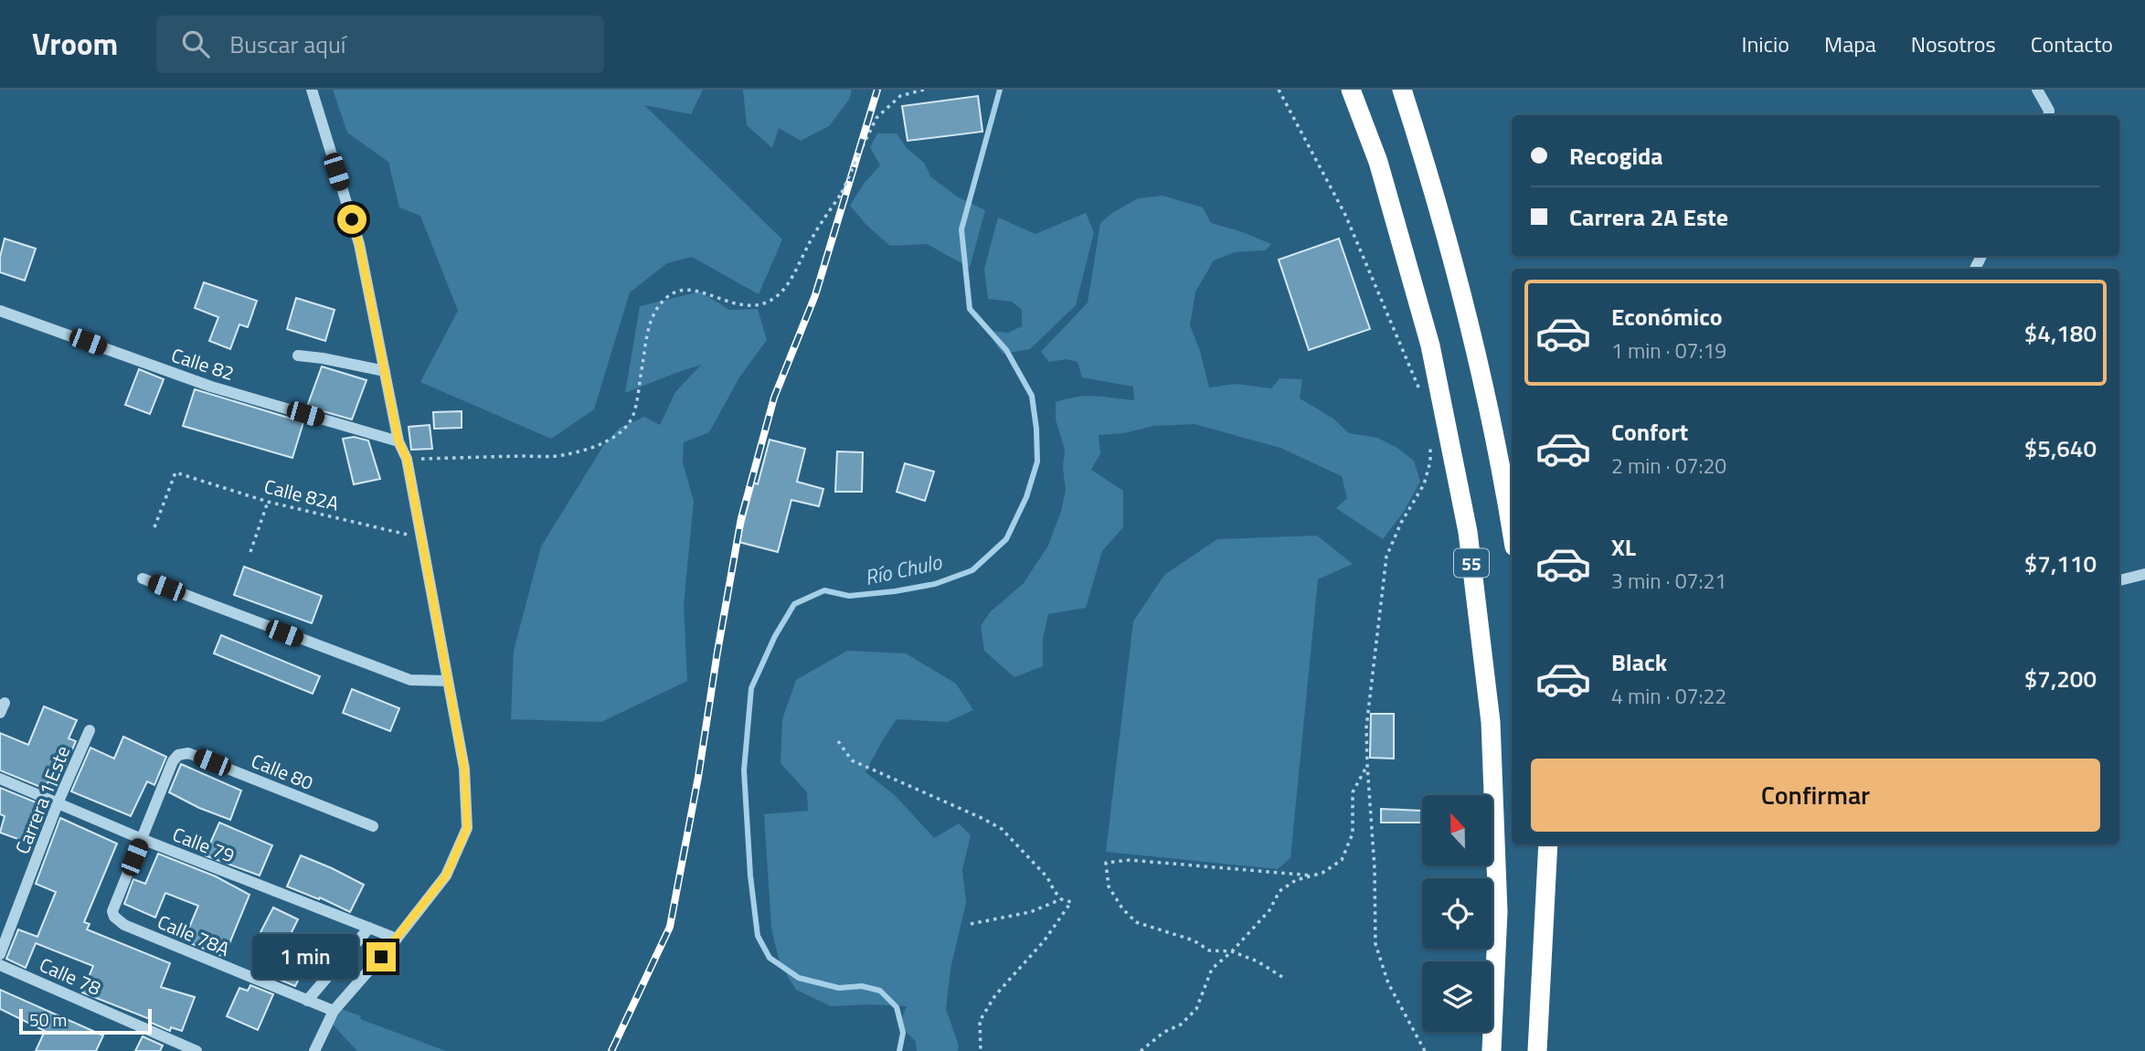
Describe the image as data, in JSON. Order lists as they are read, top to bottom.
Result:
{
  "streets": {
    "highway": ["55"],
    "street": [
      "Calle 82",
      "Calle 80",
      "Carrera 1 Este",
      "Calle 79",
      "Calle 78A",
      "Calle 78"
    ],
    "path": ["Calle 82A"]
  },
  "crossings": [
    ["Calle 80", "Calle 79"],
    ["Calle 80", "Calle 78A"],
    ["Carrera 1 Este", "Calle 79"],
    ["Calle 79", "Calle 78A"]
  ],
  "water": ["Río Chulo"],
  "scale_bar": "50 m",
  "north": "top",
  "page": {
    "header": "Vroom",
    "search": "Buscar aquí",
    "nav": [
      "Inicio",
      "Mapa",
      "Nosotros",
      "Contacto"
    ],
    "banner": ["Recogida", "Carrera 2A Este"],
    "list": [
      {
        "name": "Económico",
        "note": "1 min · 07:19",
        "value": "$4,180"
      },
      {
        "name": "Confort",
        "note": "2 min · 07:20",
        "value": "$5,640"
      },
      {
        "name": "XL",
        "note": "3 min · 07:21",
        "value": "$7,110"
      },
      {
        "name": "Black",
        "note": "4 min · 07:22",
        "value": "$7,200"
      }
    ],
    "buttons": "Confirmar",
    "bubble": "1 min",
    "scale": "50 m"
  }
}
